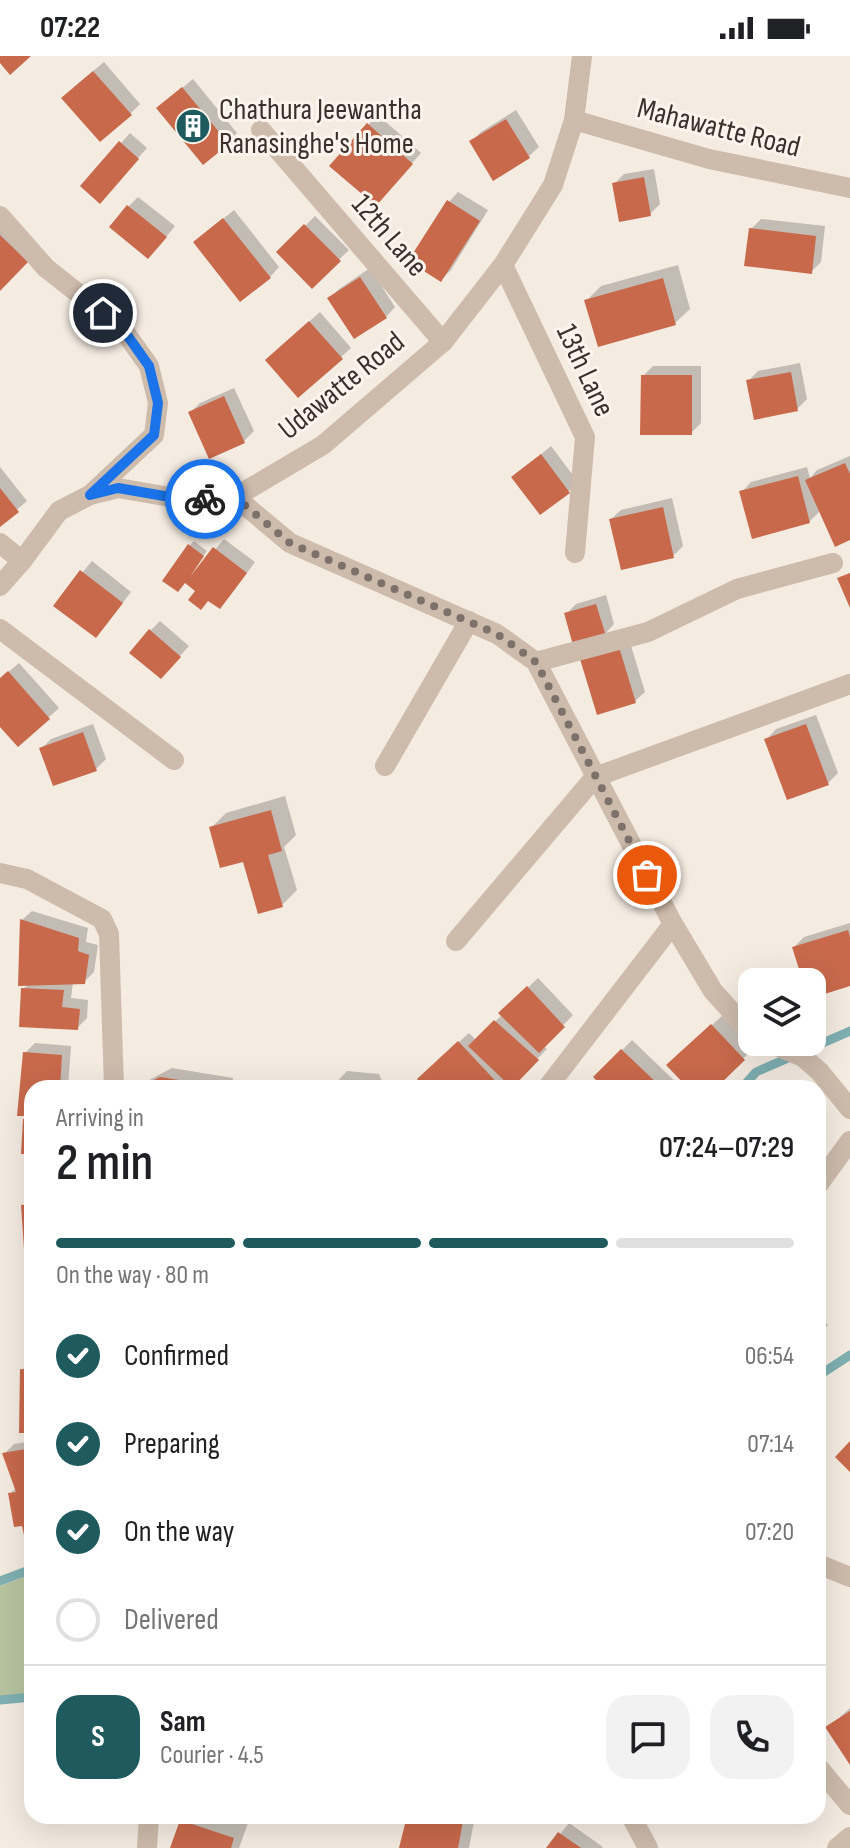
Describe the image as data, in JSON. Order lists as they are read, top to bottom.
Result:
{
  "streets": {
    "street": [
      "Mahawatte Road",
      "12th Lane",
      "13th Lane",
      "Udawatte Road"
    ]
  },
  "crossings": [
    ["Mahawatte Road", "Udawatte Road"],
    ["12th Lane", "Udawatte Road"],
    ["13th Lane", "Udawatte Road"]
  ],
  "places": {
    "building": ["Chathura Jeewantha Ranasinghe's Home"]
  },
  "page": {
    "status": "07:22",
    "heading": ["2 min", "Arriving in", "07:24–07:29"],
    "panel": ["Sam", "Courier · 4.5"],
    "bar": "On the way · 80 m",
    "list": [
      ["Confirmed", "06:54"],
      ["Preparing", "07:14"],
      ["On the way", "07:20"],
      "Delivered"
    ],
    "round": "S"
  }
}
